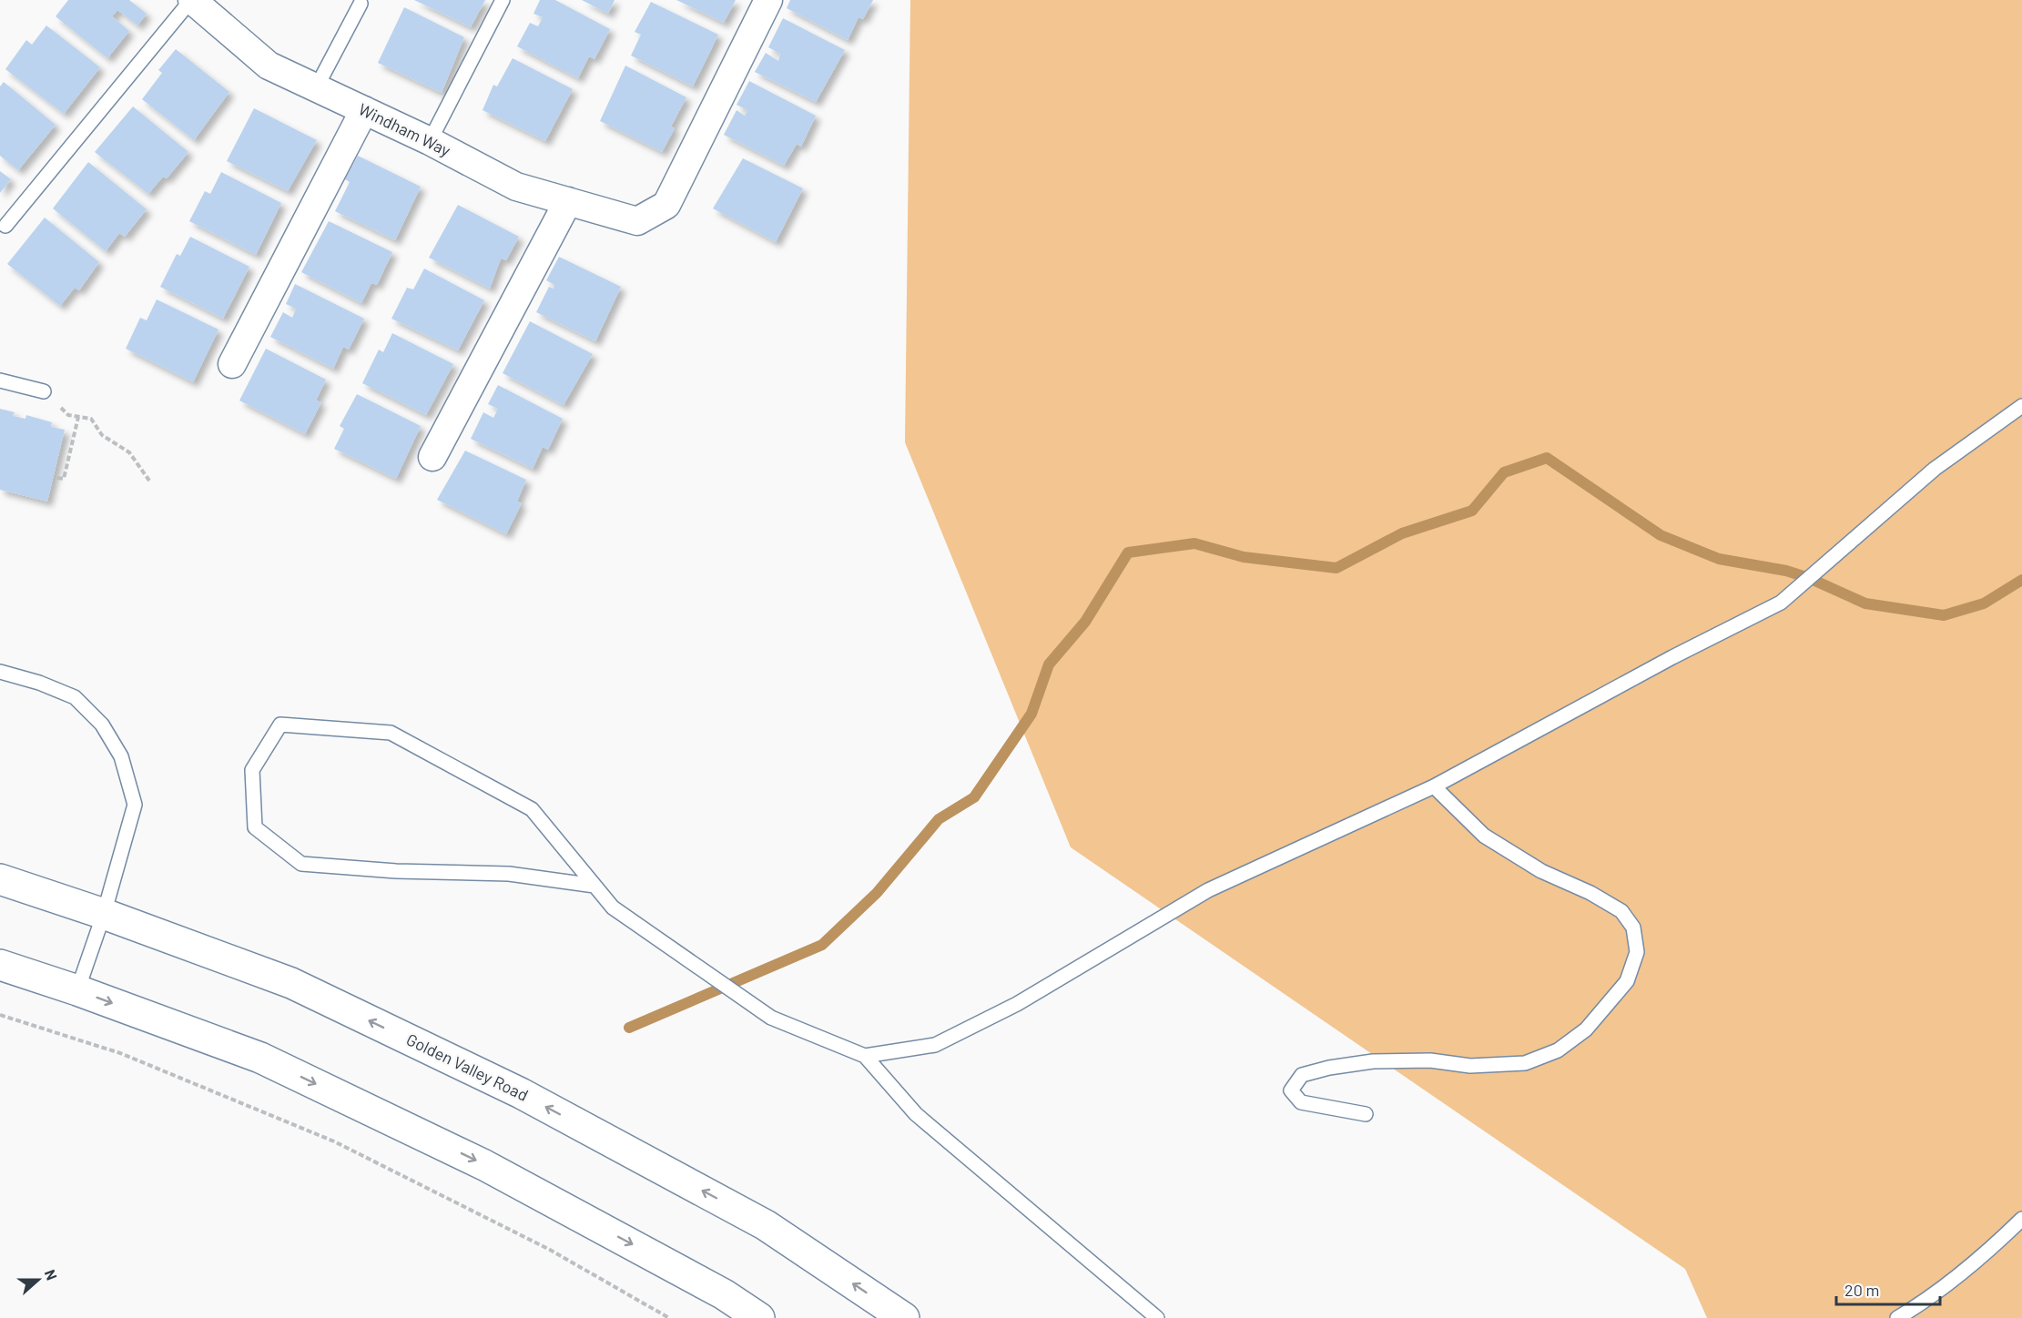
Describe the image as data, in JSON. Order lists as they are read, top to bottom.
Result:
{
  "streets": {
    "main road": ["Golden Valley Road"],
    "street": ["Windham Way"]
  },
  "scale_bar": "20 m",
  "north": "right"
}
